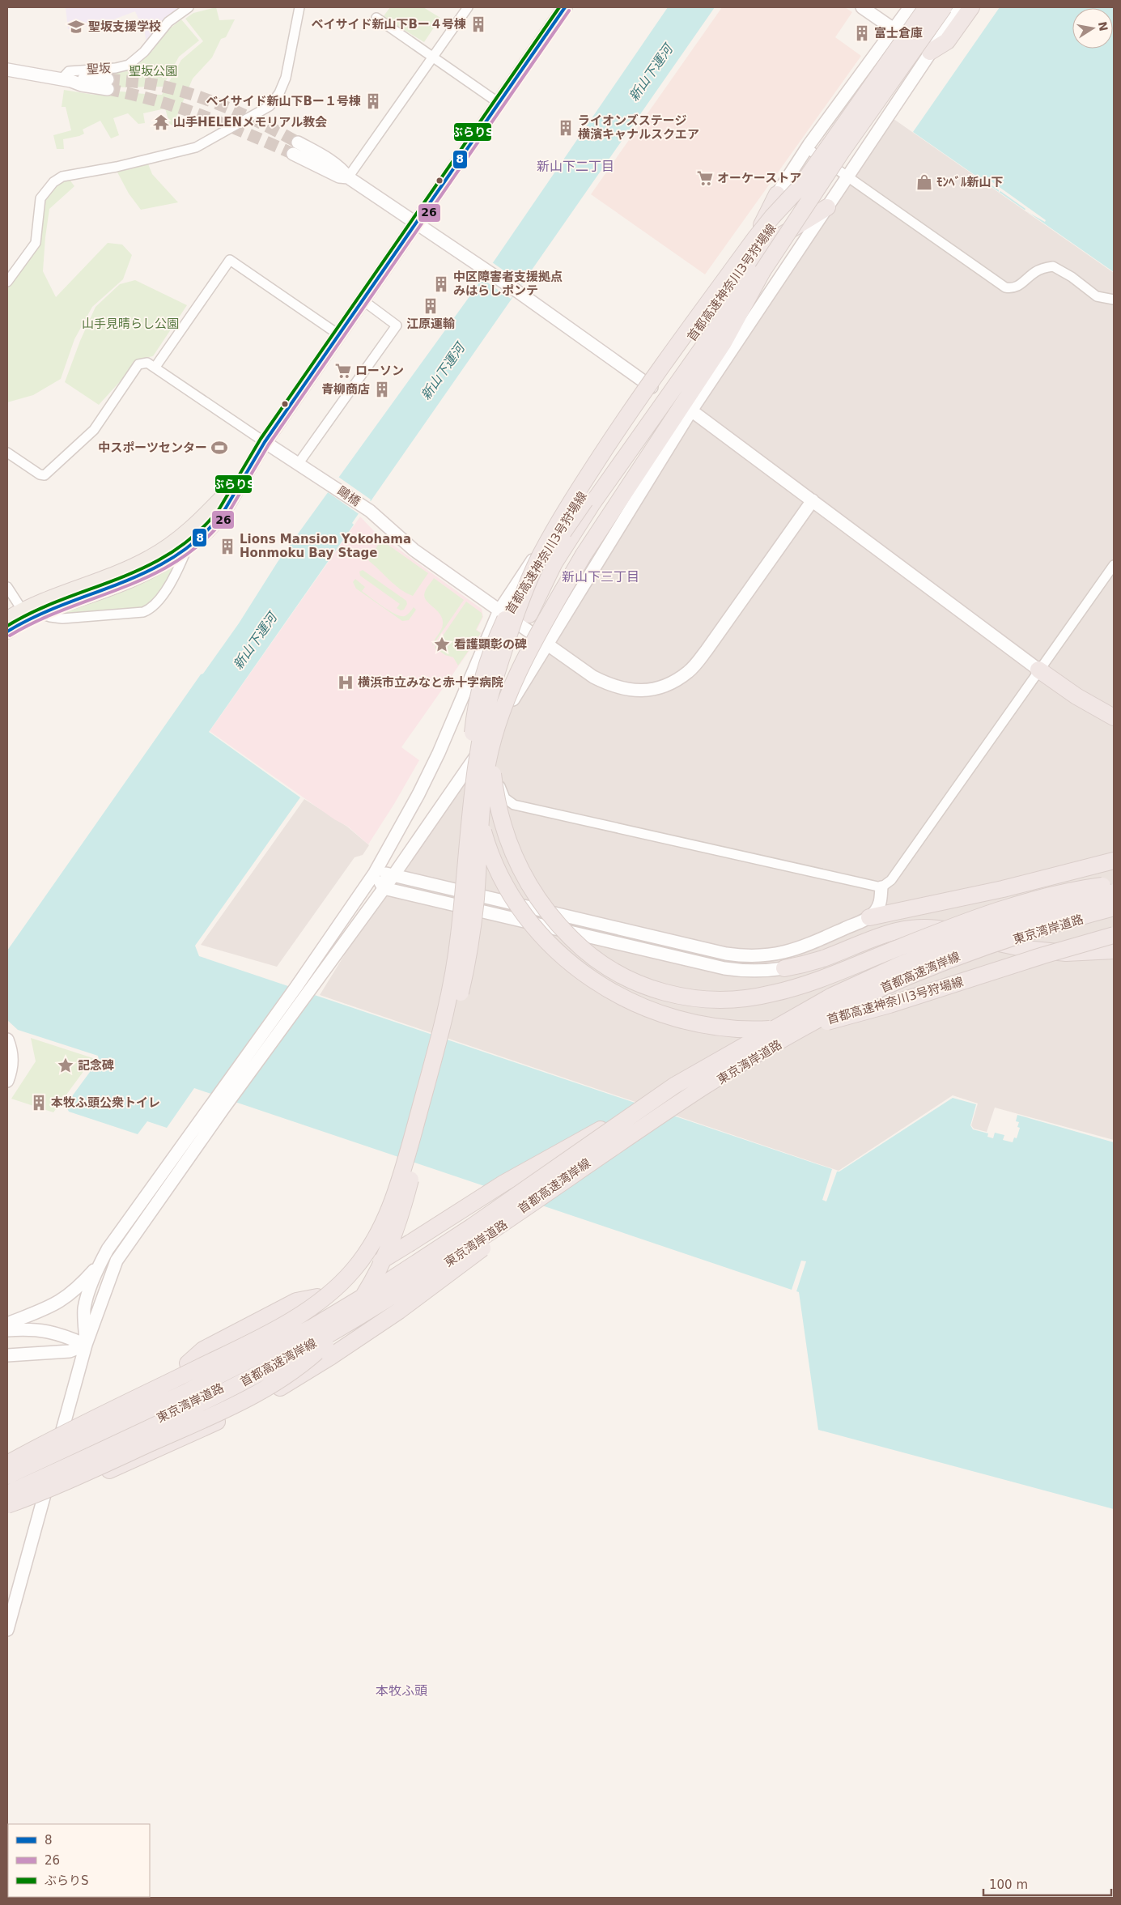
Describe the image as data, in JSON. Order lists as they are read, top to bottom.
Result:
{
  "streets": {
    "highway": ["首都高速神奈川3号狩場線", "東京湾岸道路", "首都高速湾岸線"],
    "street": ["聖坂", "鷗橋"]
  },
  "crossings": [
    ["東京湾岸道路", "首都高速湾岸線"]
  ],
  "districts": ["新山下二丁目", "新山下三丁目", "本牧ふ頭"],
  "water": ["新山下運河"],
  "parks": ["聖坂公園", "山手見晴らし公園"],
  "places": {
    "building": [
      "ベイサイド新山下Bー４号棟",
      "富士倉庫",
      "ベイサイド新山下Bー１号棟",
      "ライオンズステージ 横濱キャナルスクエア",
      "中区障害者支援拠点 みはらしポンテ",
      "江原運輸",
      "青柳商店",
      "Lions Mansion Yokohama Honmoku Bay Stage",
      "本牧ふ頭公衆トイレ"
    ],
    "school or university": ["聖坂支援学校"],
    "temple": ["山手HELENメモリアル教会"],
    "supermarket": ["オーケーストア", "ローソン"],
    "shop": ["ﾓﾝﾍﾞﾙ新山下"],
    "sports": ["中スポーツセンター"],
    "place": ["看護顕彰の碑", "記念碑"],
    "hospital": ["横浜市立みなと赤十字病院"]
  },
  "lines": ["transit line 8", "transit line ぶらりS", "transit line 26"],
  "legend": ["8", "26", "ぶらりS"],
  "scale_bar": "100 m",
  "north": "right"
}
